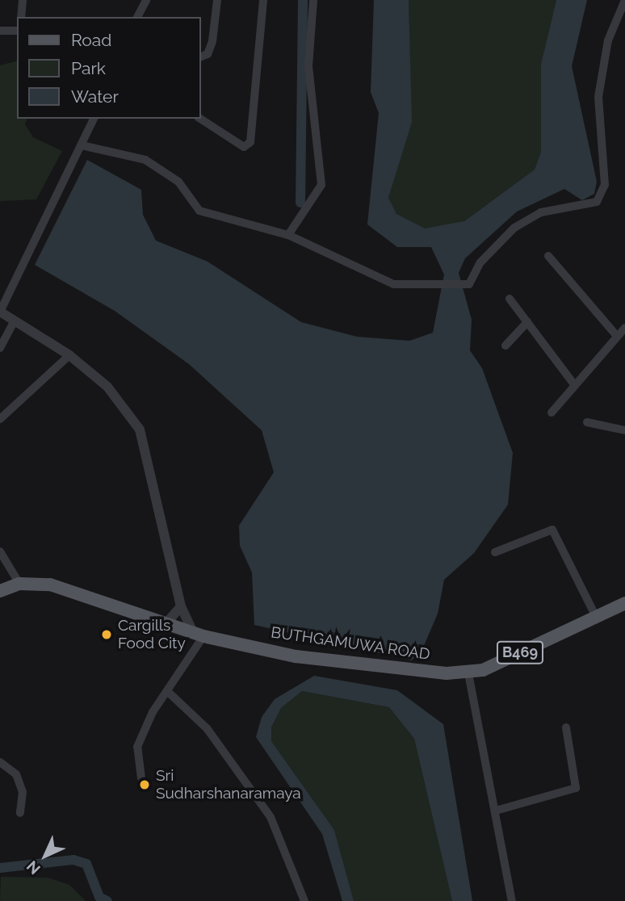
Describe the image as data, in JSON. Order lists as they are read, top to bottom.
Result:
{
  "streets": {
    "main road": ["BUTHGAMUWA ROAD", "B469"]
  },
  "places": ["Cargills Food City", "Sri Sudharshanaramaya"],
  "legend": ["Road", "Park", "Water"],
  "north": "bottom left"
}
